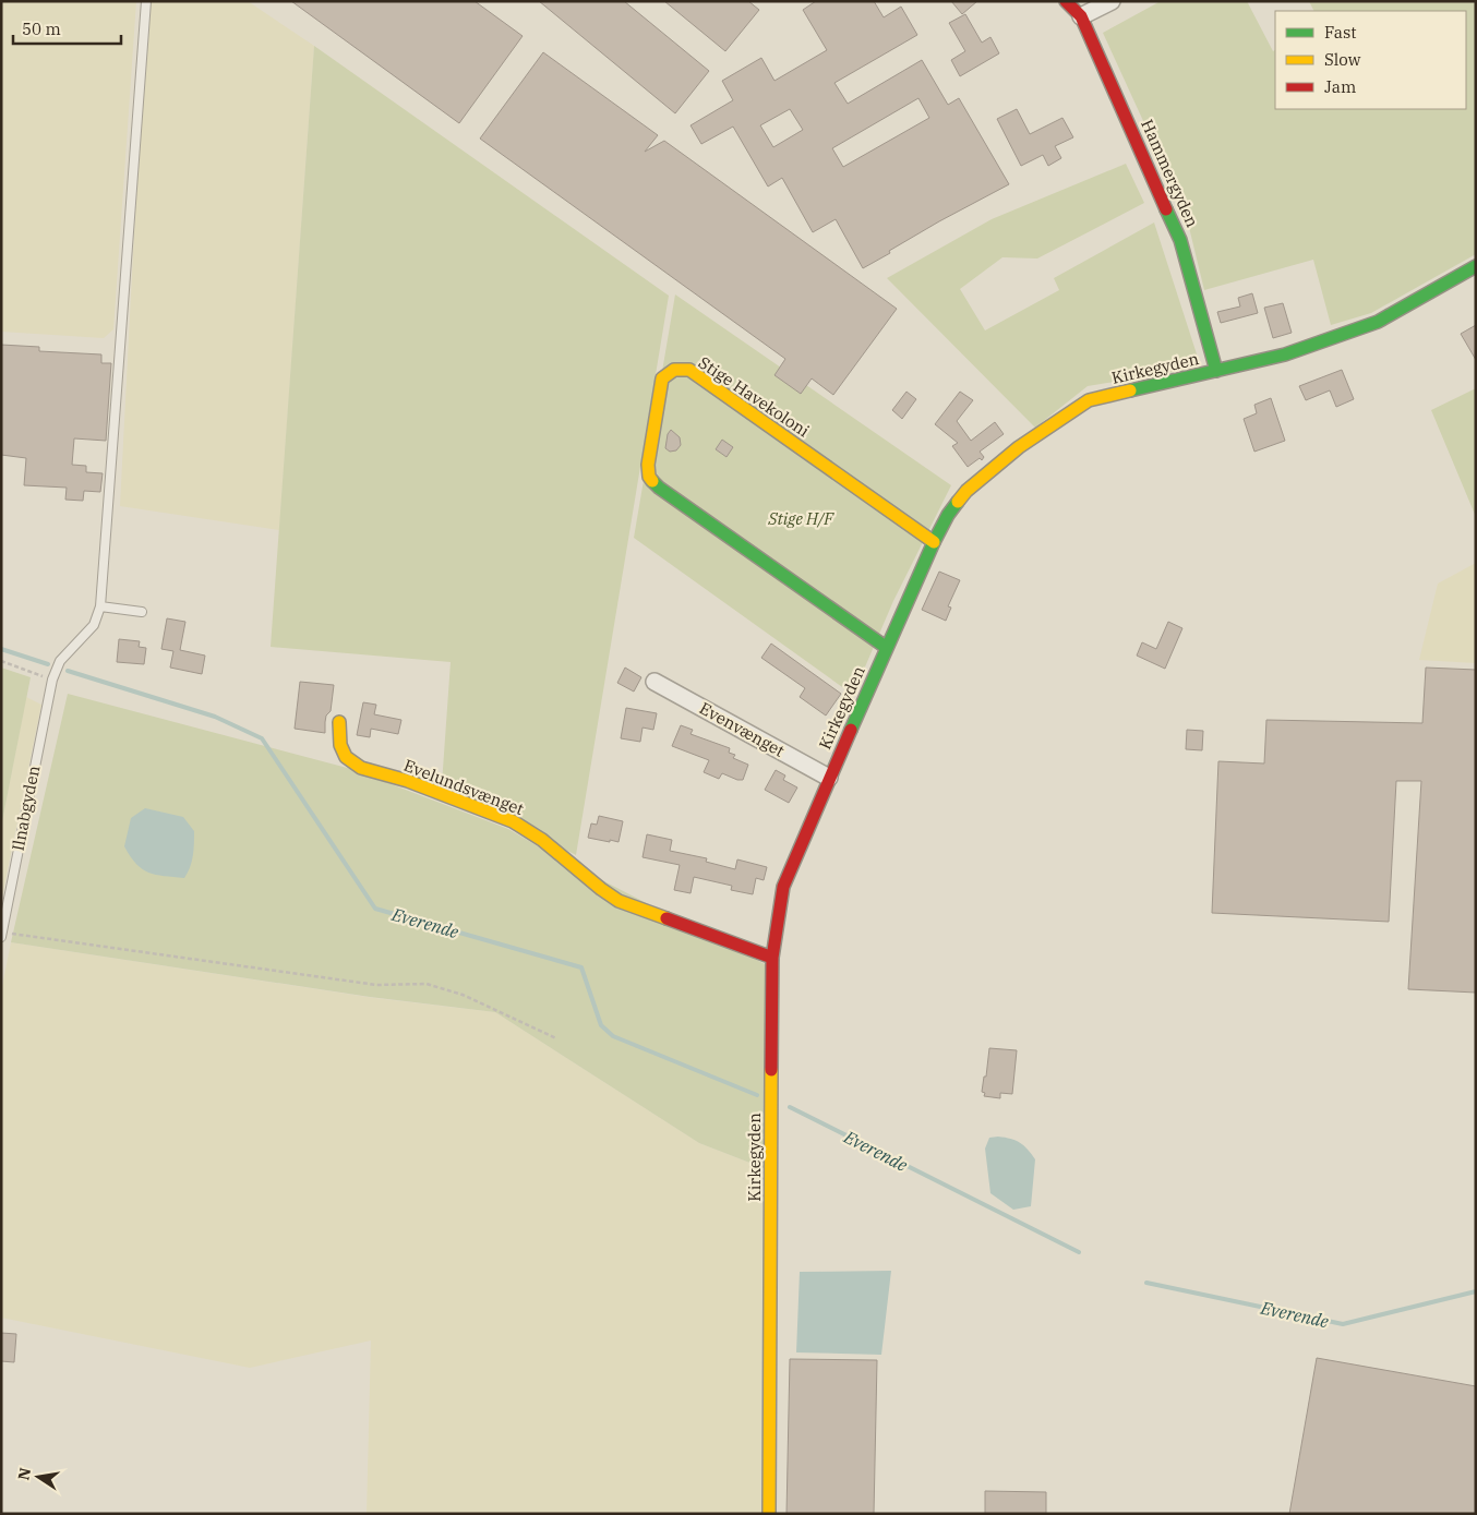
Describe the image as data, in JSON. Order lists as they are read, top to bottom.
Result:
{
  "streets": {
    "street": [
      "Hammergyden",
      "Kirkegyden",
      "Stige Havekoloni",
      "Evenvænget",
      "Evelundsvænget"
    ],
    "lane": ["Ilnabgyden"]
  },
  "crossings": [
    ["Hammergyden", "Kirkegyden"],
    ["Kirkegyden", "Stige Havekoloni"],
    ["Kirkegyden", "Evenvænget"],
    ["Kirkegyden", "Evelundsvænget"]
  ],
  "water": ["Everende"],
  "parks": ["Stige H/F"],
  "legend": ["Fast", "Slow", "Jam"],
  "scale_bar": "50 m",
  "north": "left"
}
